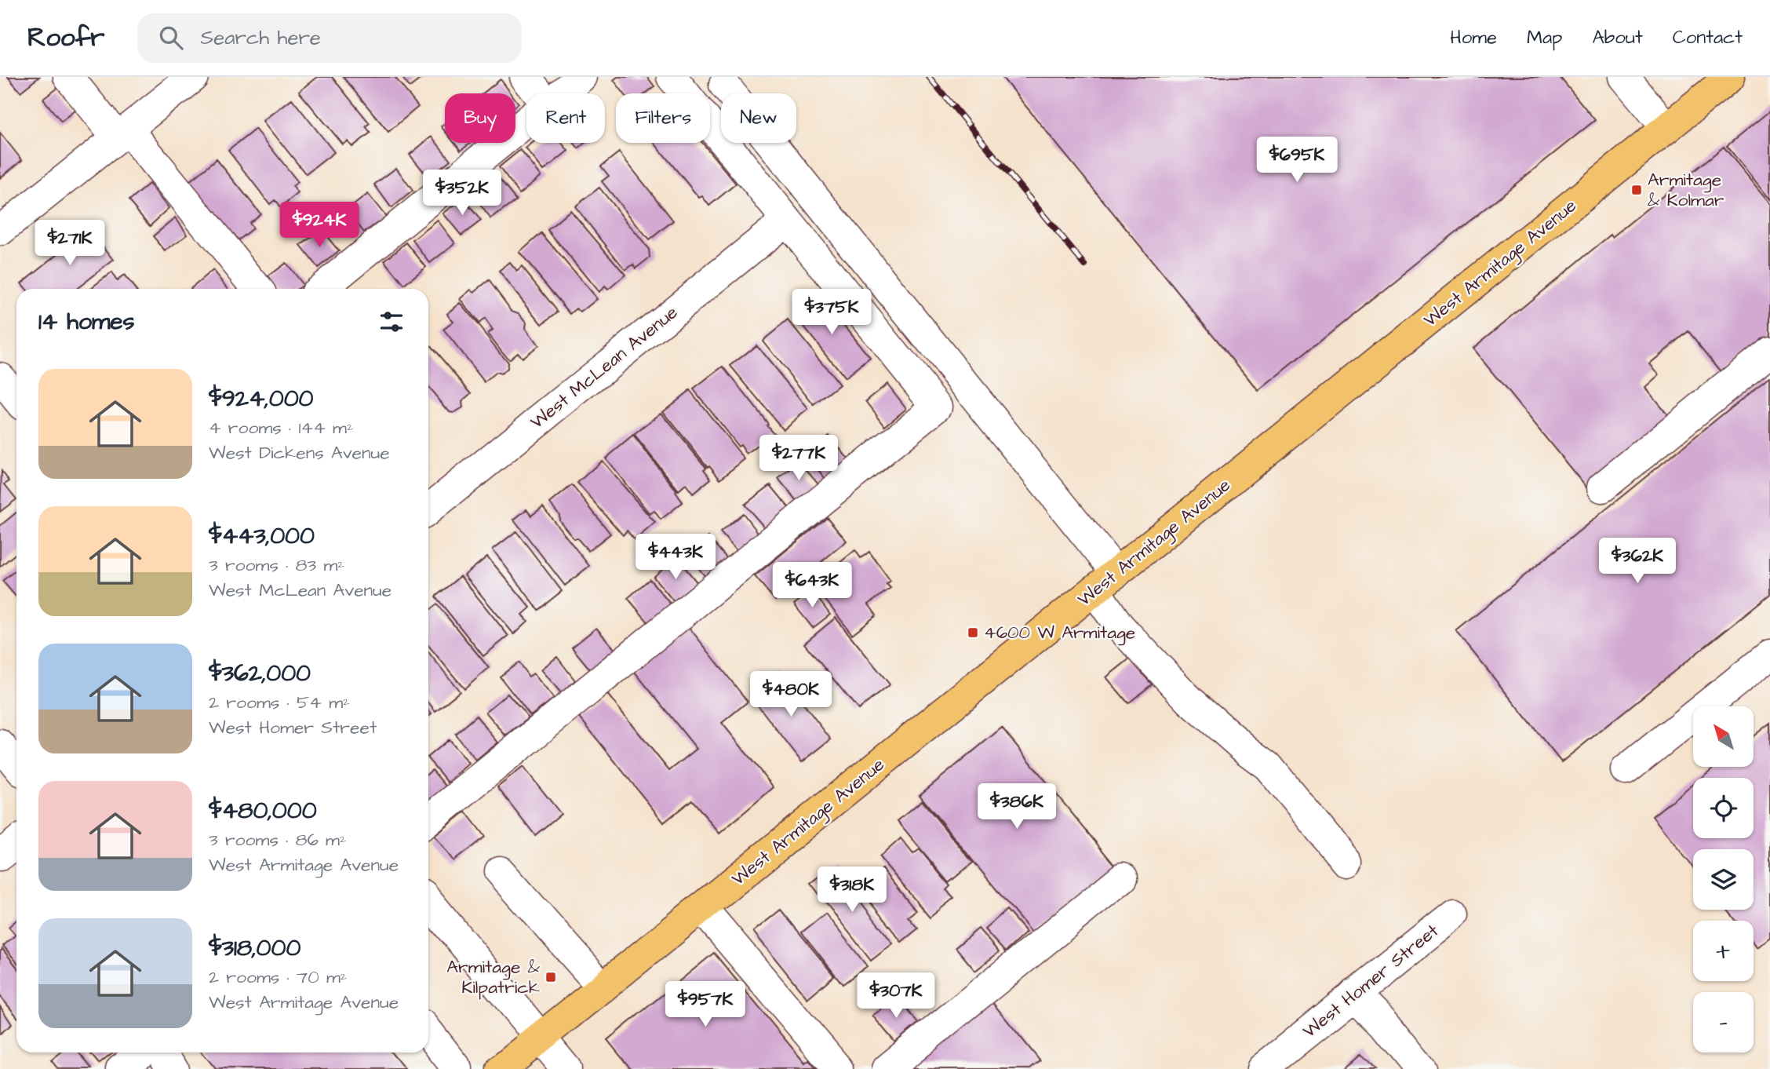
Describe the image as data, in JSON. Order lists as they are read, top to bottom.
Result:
{
  "streets": {
    "main road": ["West Armitage Avenue"],
    "street": ["West McLean Avenue", "West Homer Street"]
  },
  "places": {
    "transit": ["Armitage & Kolmar", "4600 W Armitage", "Armitage & Kilpatrick"]
  },
  "north": "top left",
  "page": {
    "header": "Roofr",
    "search": "Search here",
    "nav": [
      "Home",
      "Map",
      "About",
      "Contact"
    ],
    "chip": [
      "Buy",
      "Rent",
      "Filters",
      "New"
    ],
    "price": [
      "$695K",
      "$352K",
      "$924K",
      "$271K",
      "$375K",
      "$277K",
      "$443K",
      "$362K",
      "$643K",
      "$480K",
      "$386K",
      "$318K",
      "$307K",
      "$957K"
    ],
    "heading": "14 homes",
    "list": [
      {
        "name": "$924,000",
        "note": "4 rooms · 144 m² · West Dickens Avenue"
      },
      {
        "name": "$443,000",
        "note": "3 rooms · 83 m² · West McLean Avenue"
      },
      {
        "name": "$362,000",
        "note": "2 rooms · 54 m² · West Homer Street"
      },
      {
        "name": "$480,000",
        "note": "3 rooms · 86 m² · West Armitage Avenue"
      },
      {
        "name": "$318,000",
        "note": "2 rooms · 70 m² · West Armitage Avenue"
      }
    ],
    "map_buttons": ["+", "−"]
  }
}
